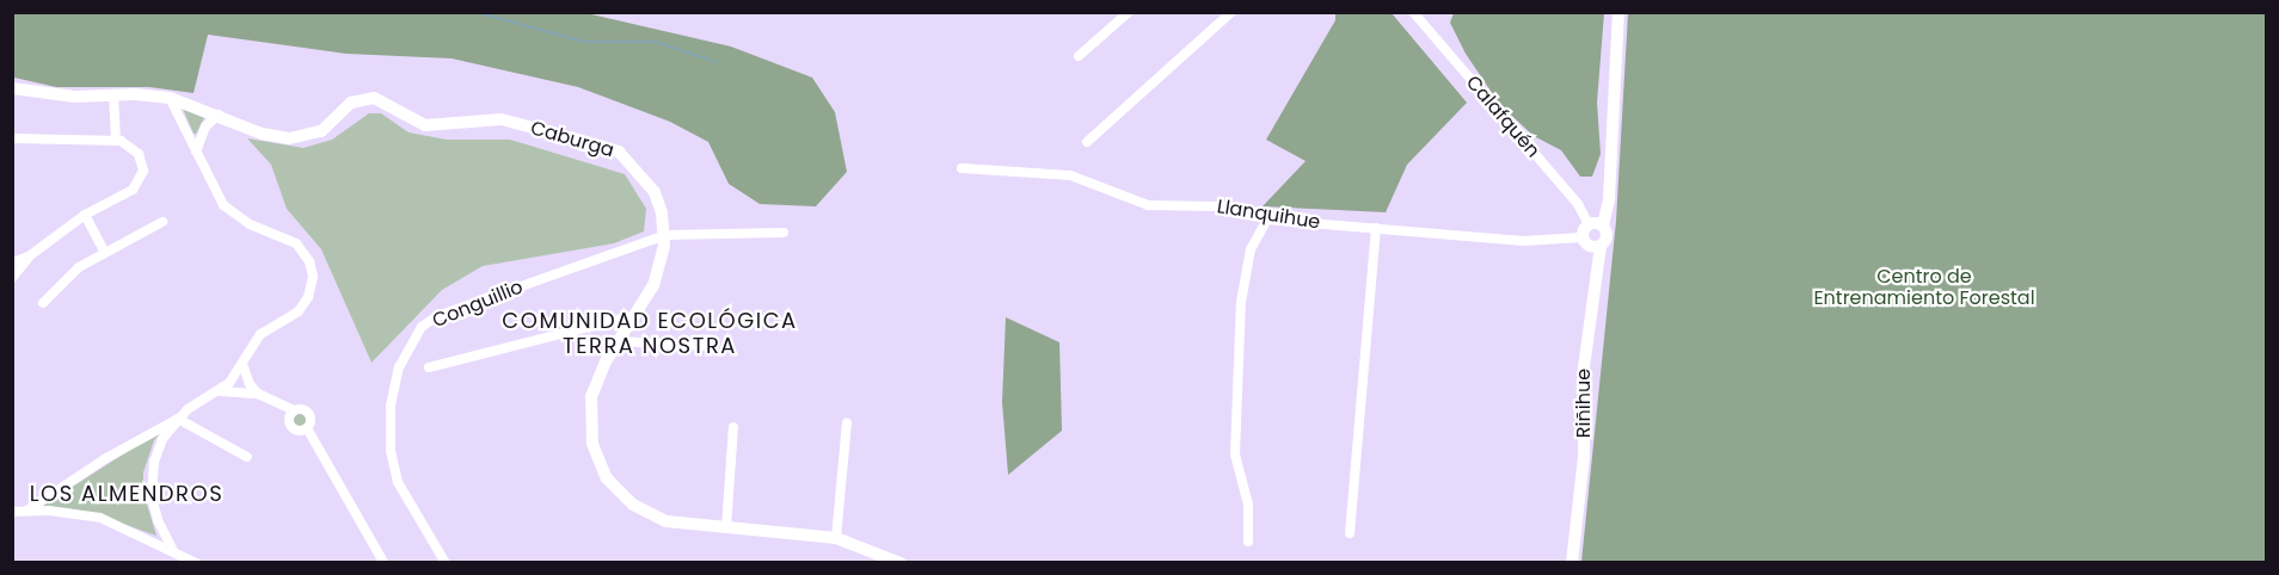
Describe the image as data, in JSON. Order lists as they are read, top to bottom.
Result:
{
  "streets": {
    "street": [
      "Calafquén",
      "Caburga",
      "Llanquihue",
      "Conguillio",
      "Riñihue"
    ]
  },
  "crossings": [
    ["Calafquén", "Llanquihue"],
    ["Calafquén", "Riñihue"],
    ["Caburga", "Conguillio"],
    ["Llanquihue", "Riñihue"]
  ],
  "districts": ["COMUNIDAD ECOLÓGICA TERRA NOSTRA", "LOS ALMENDROS"],
  "parks": ["Centro de Entrenamiento Forestal"]
}
